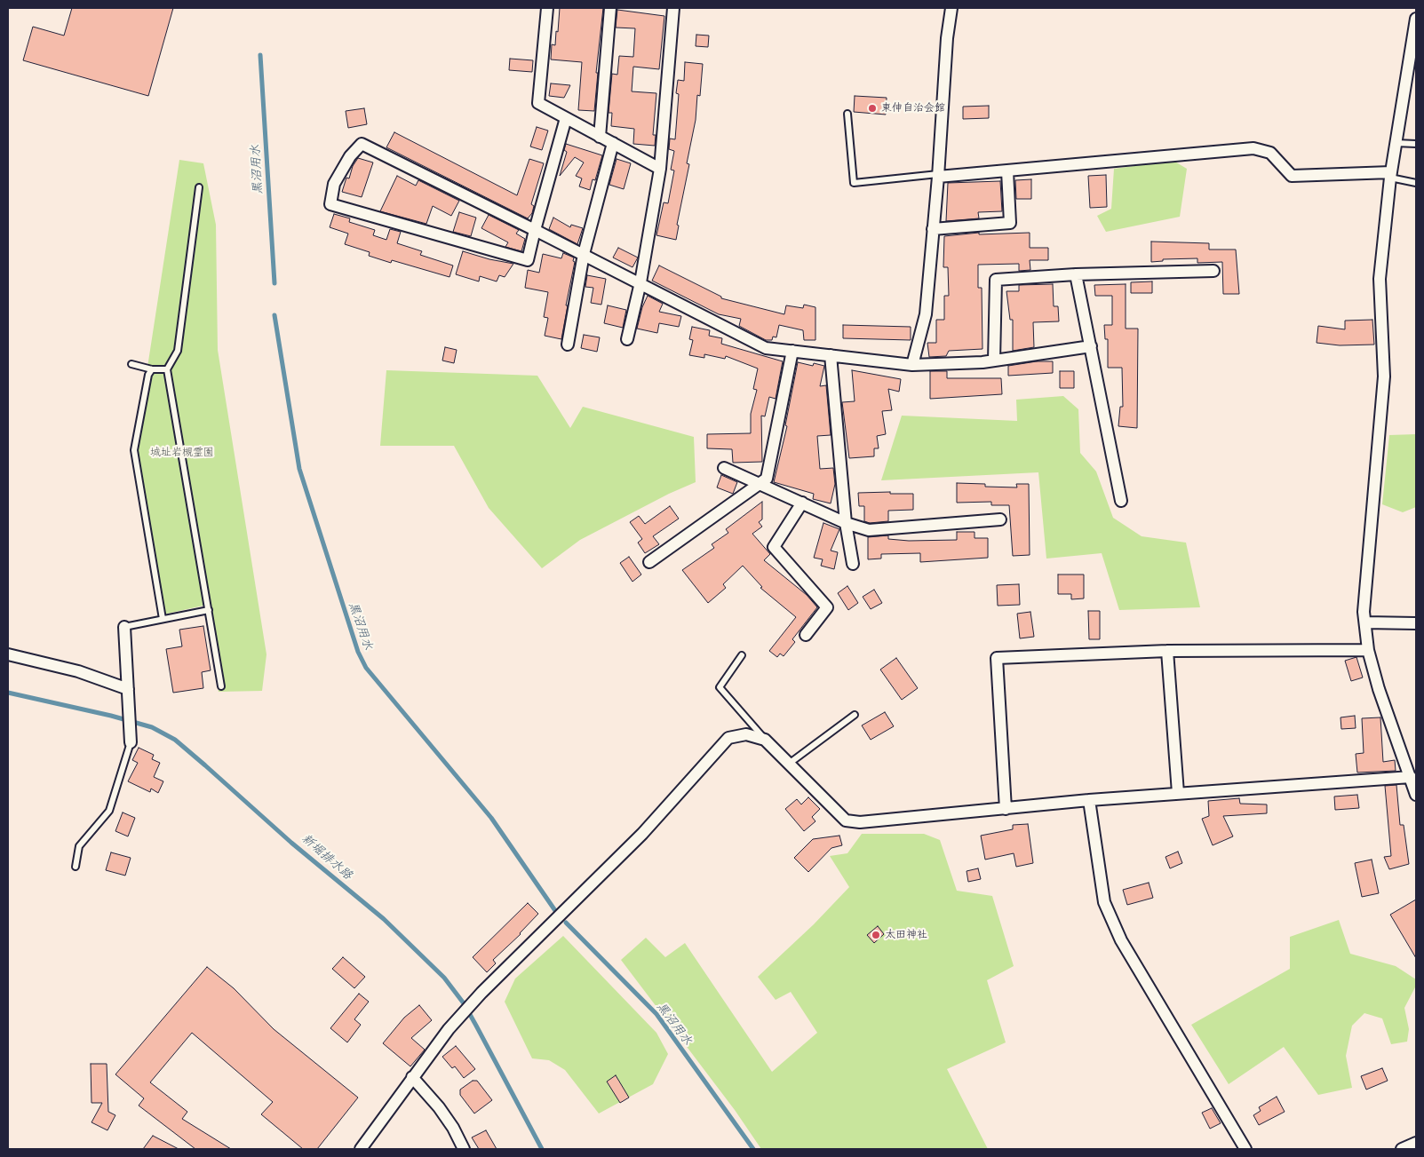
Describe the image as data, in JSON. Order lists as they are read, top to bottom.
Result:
{
  "water": ["黒沼用水", "新堀排水路"],
  "parks": ["城址岩槻霊園"],
  "places": ["東伸自治会館", "太田神社"]
}
